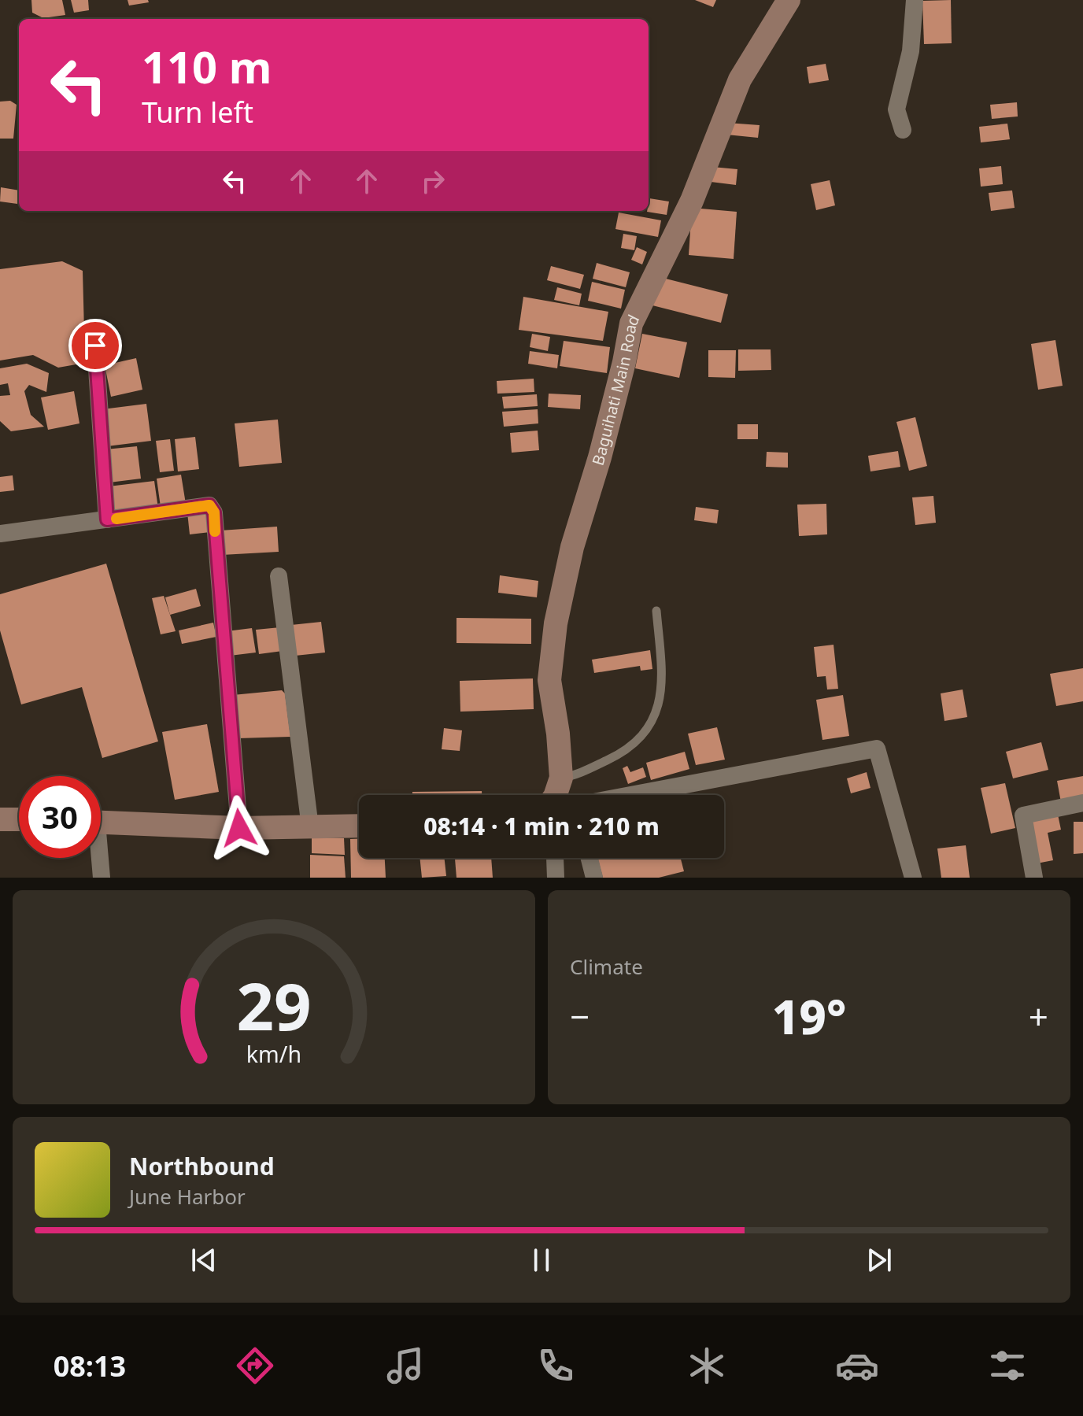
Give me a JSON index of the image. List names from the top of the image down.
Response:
{
  "streets": {
    "street": ["Baguihati Main Road"]
  },
  "page": {
    "turn": ["110 m", "Turn left"],
    "limit": "30",
    "trip": "08:14 · 1 min · 210 m",
    "tile": "Climate",
    "heat": ["−", "19°", "+"],
    "song": ["Northbound", "June Harbor"],
    "tabs": "08:13",
    "gauge": ["29", "km/h"]
  }
}
